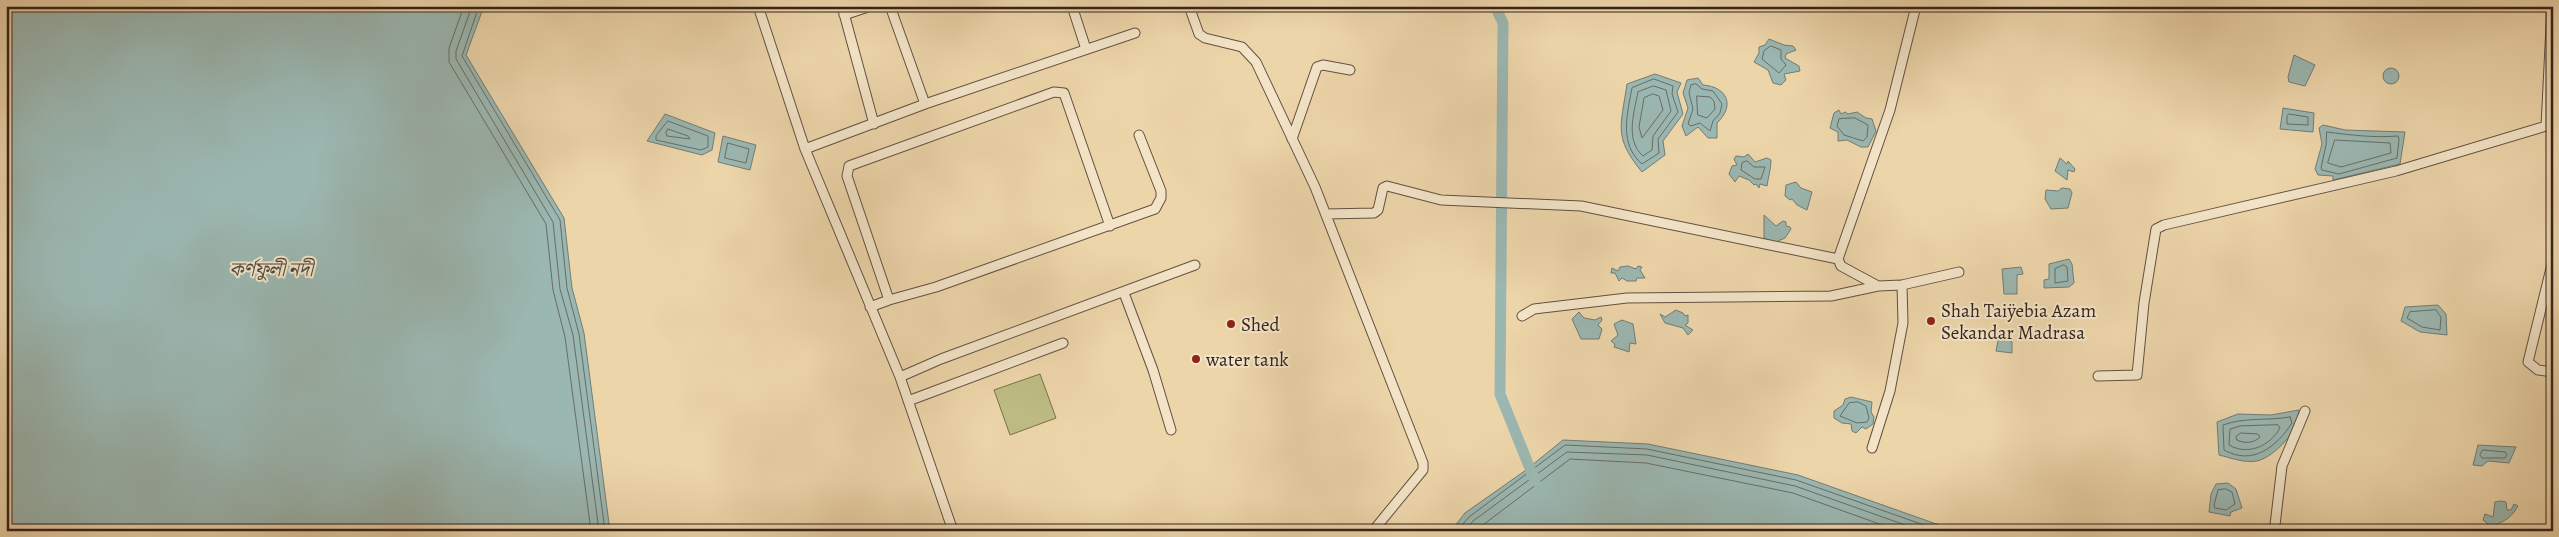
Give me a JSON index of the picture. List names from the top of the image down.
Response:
{
  "water": ["কর্ণফুলী নদী"],
  "places": ["Shah Taiÿebia Azam Sekandar Madrasa", "Shed", "water tank"]
}
